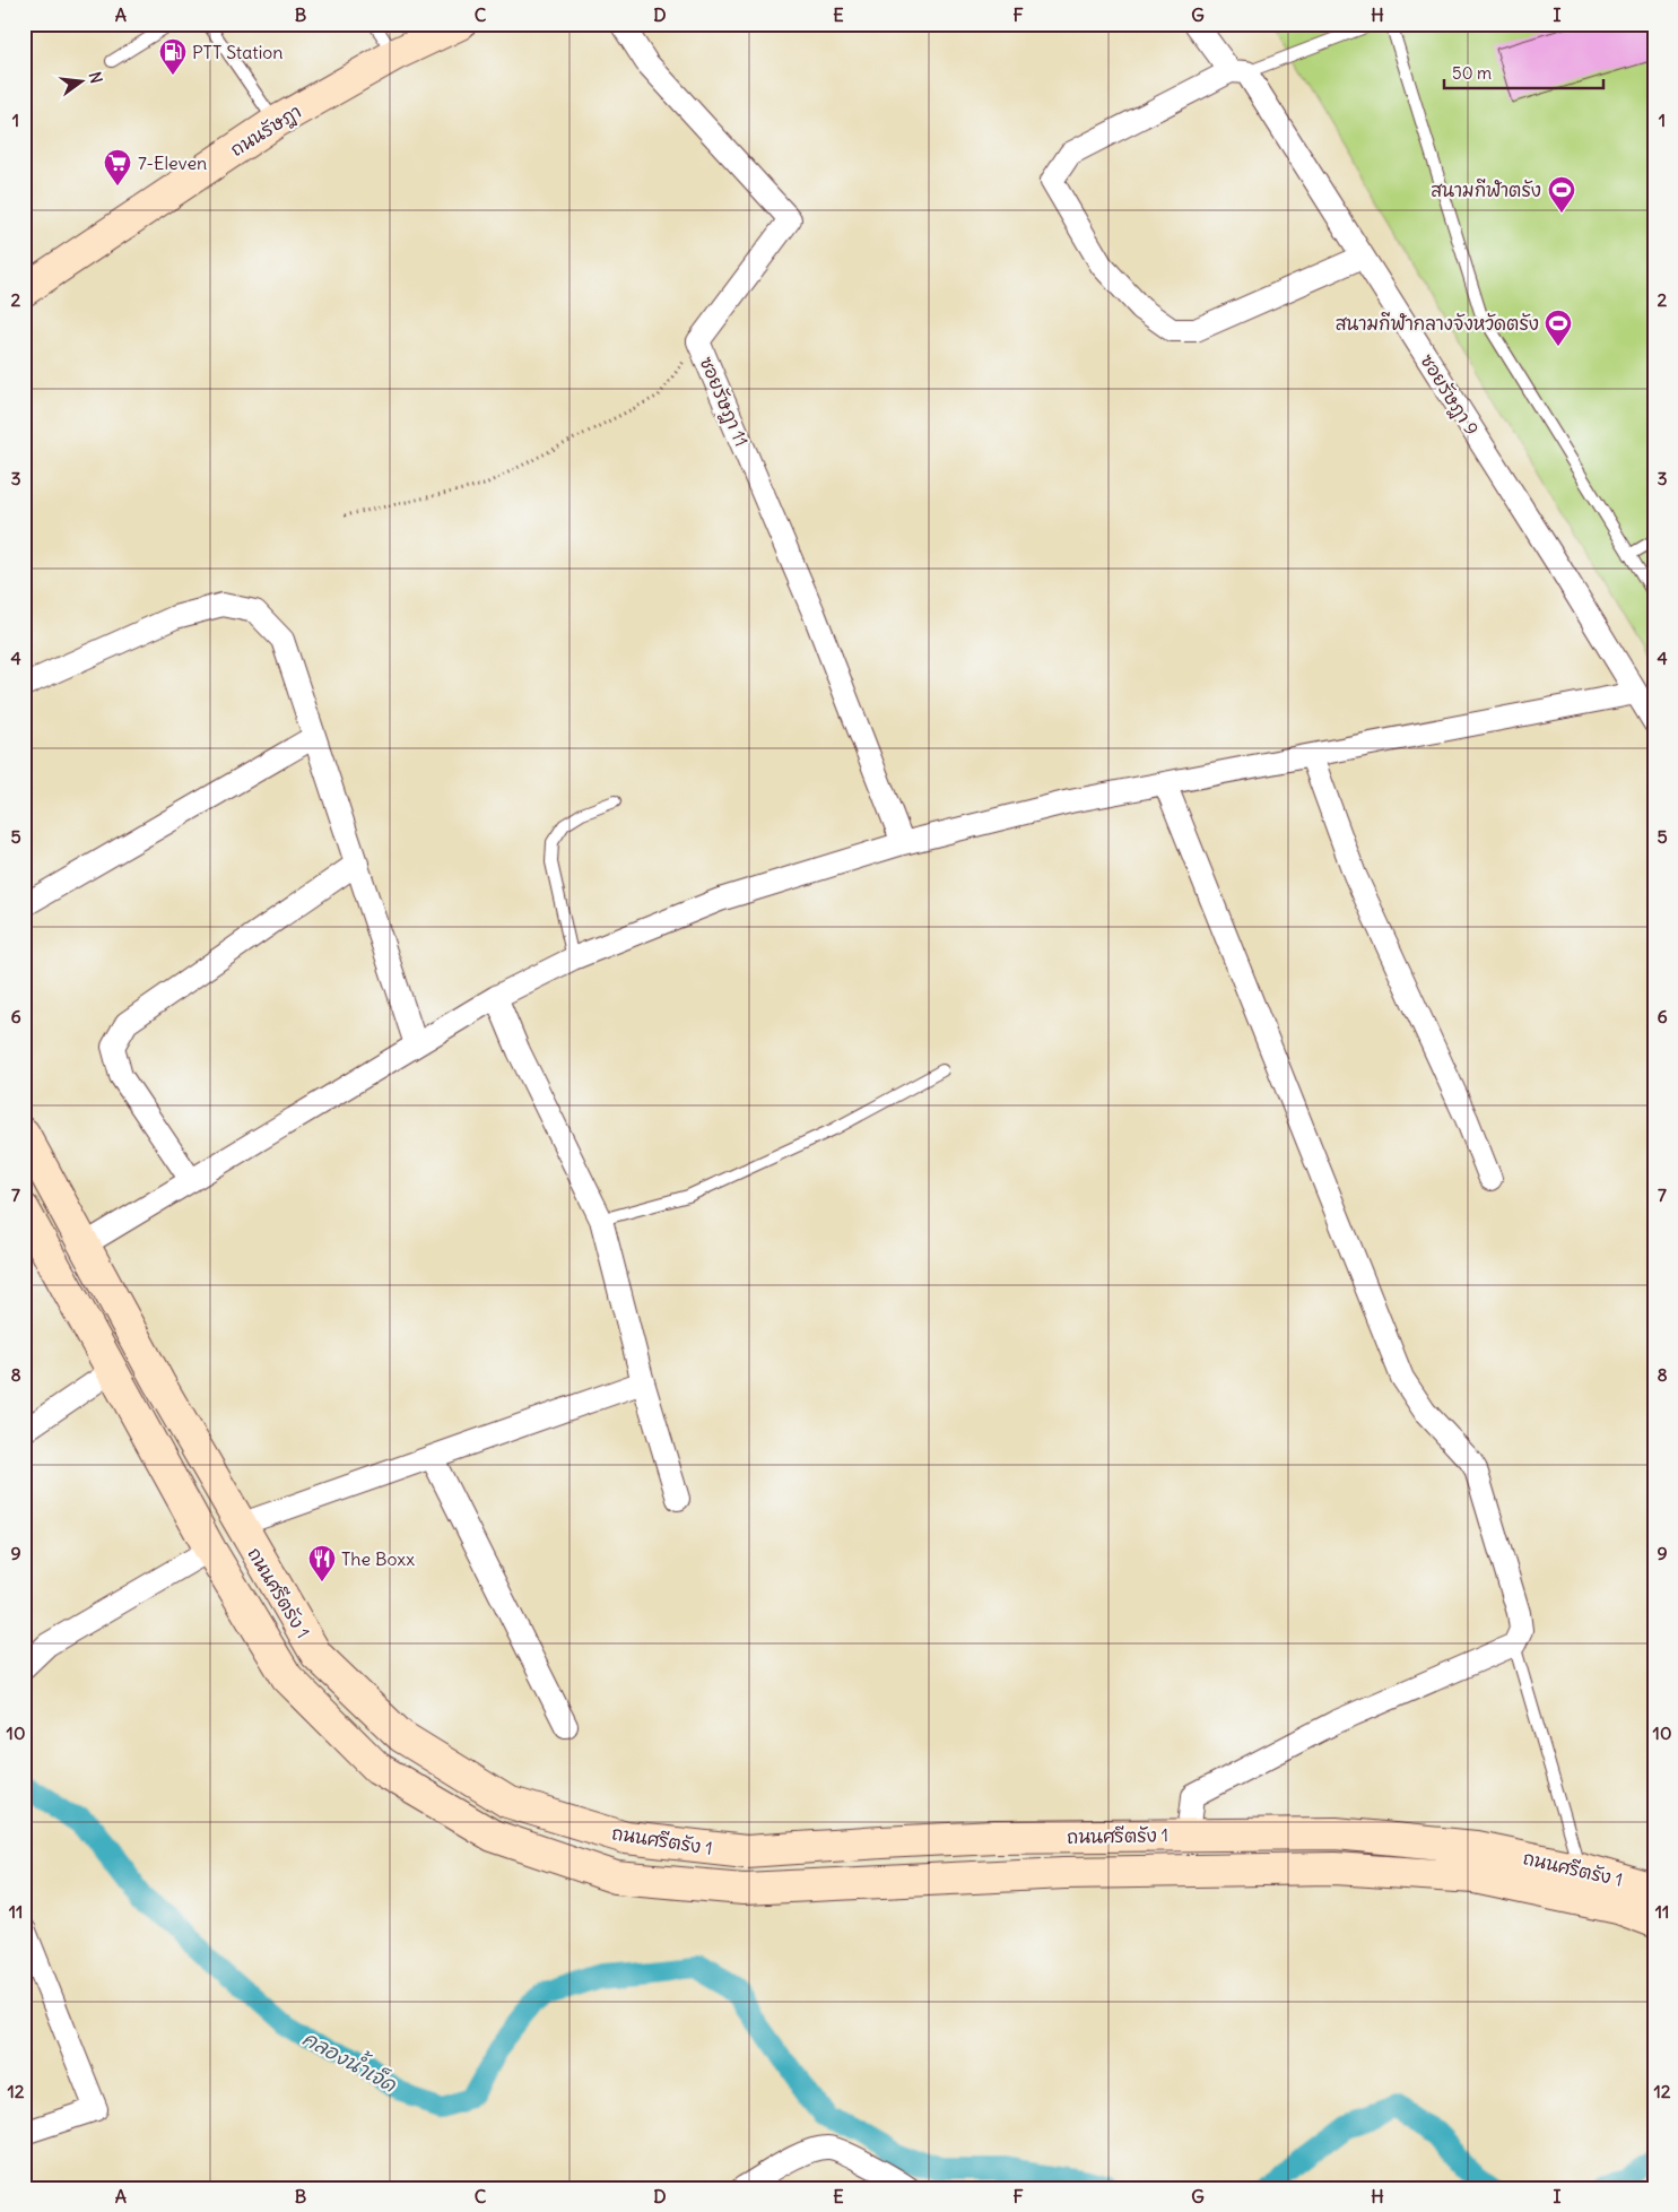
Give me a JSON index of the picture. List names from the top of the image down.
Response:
{
  "streets": {
    "street": [
      "ถนนรัษฎา",
      "ซอยรัษฎา 9",
      "ซอยรัษฎา 11",
      "ถนนศรีตรัง 1"
    ]
  },
  "water": ["คลองน้ำเจ็ด"],
  "places": {
    "fuel station": ["PTT Station"],
    "supermarket": ["7-Eleven"],
    "sports": ["สนามกีฬาตรัง", "สนามกีฬากลางจังหวัดตรัง"],
    "restaurant": ["The Boxx"]
  },
  "scale_bar": "50 m",
  "north": "right",
  "grid": {
    "columns": [
      "A",
      "B",
      "C",
      "D",
      "E",
      "F",
      "G",
      "H",
      "I"
    ],
    "rows": [
      "1",
      "2",
      "3",
      "4",
      "5",
      "6",
      "7",
      "8",
      "9",
      "10",
      "11",
      "12"
    ]
  }
}
